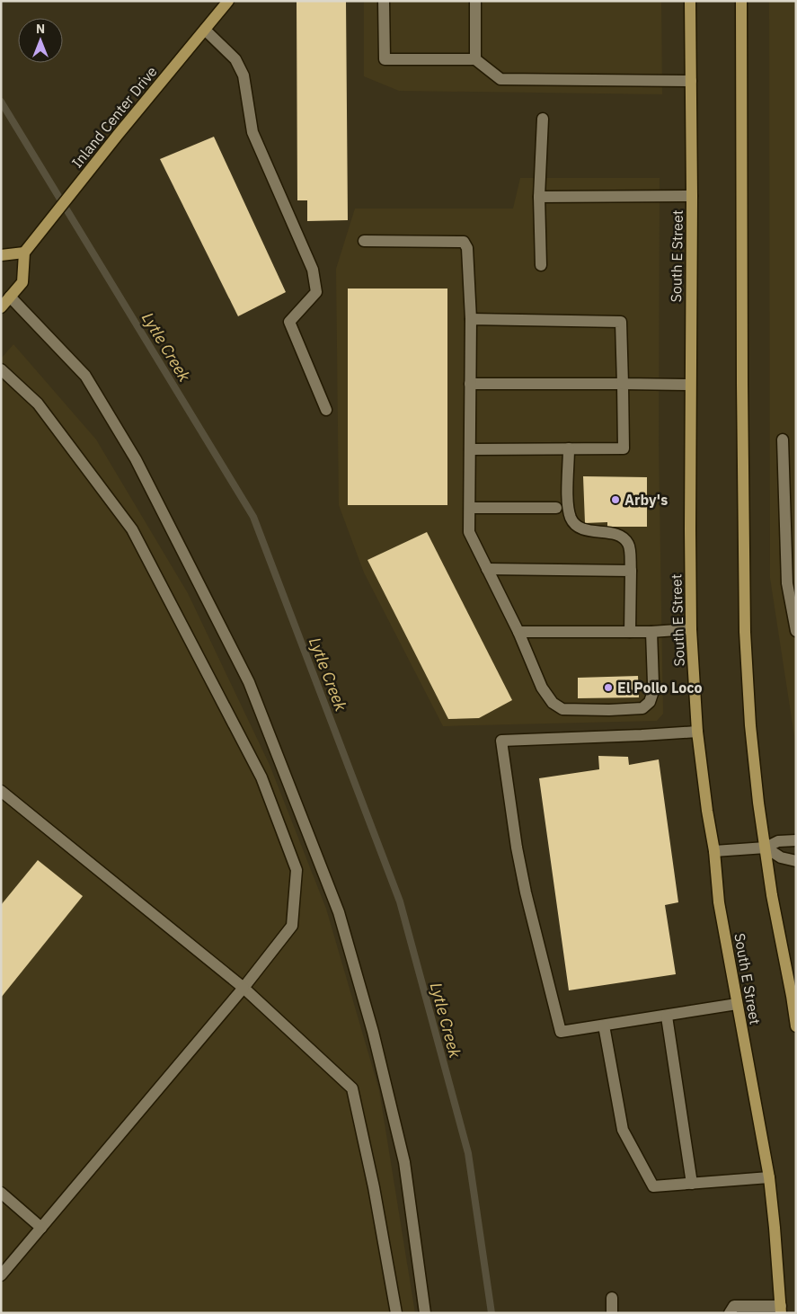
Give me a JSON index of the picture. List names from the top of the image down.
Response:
{
  "streets": {
    "main road": ["Inland Center Drive", "South E Street"]
  },
  "water": ["Lytle Creek"],
  "places": ["Arby's", "El Pollo Loco"],
  "north": "top"
}
